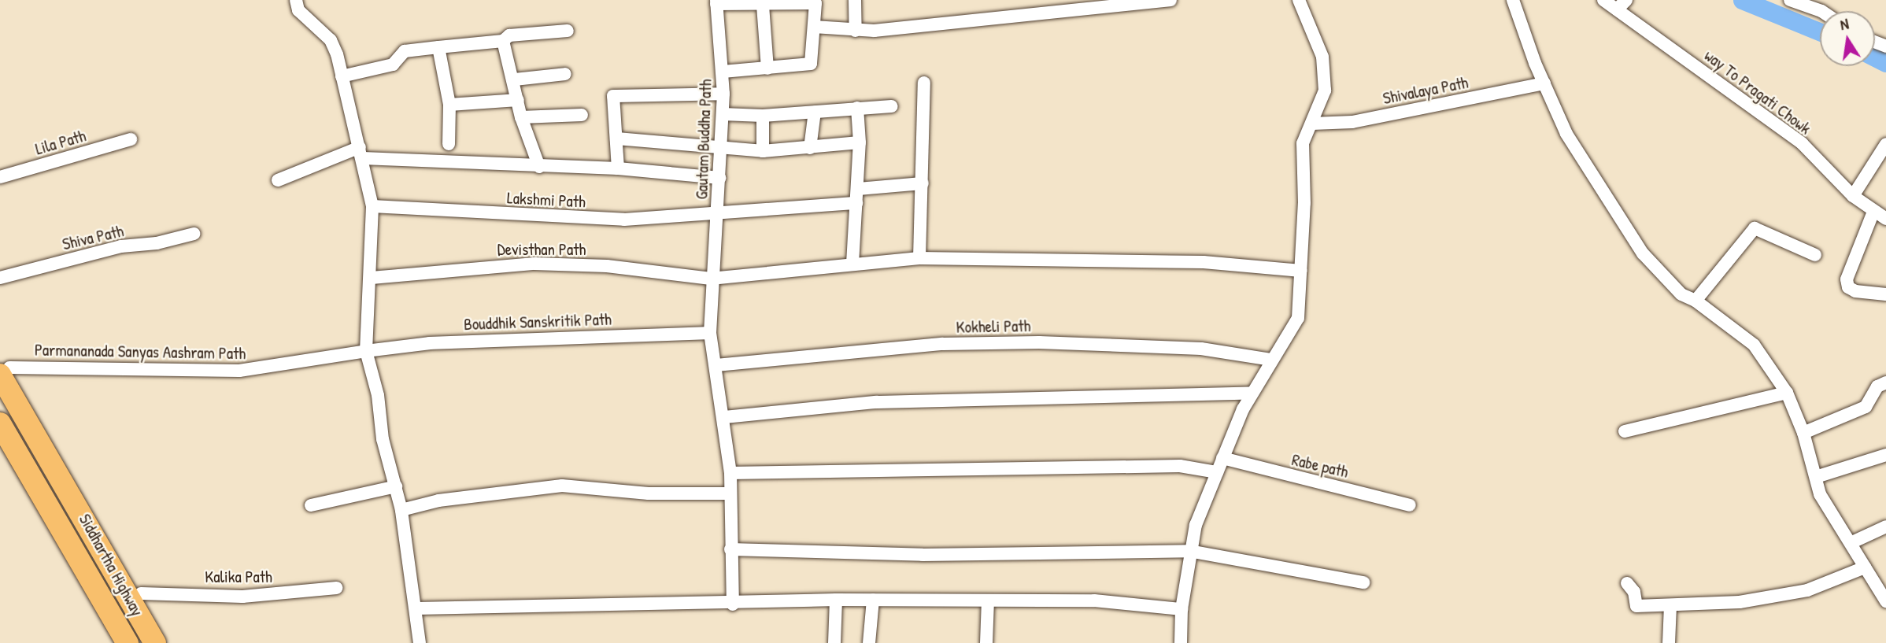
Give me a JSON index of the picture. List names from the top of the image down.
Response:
{
  "streets": {
    "highway": ["Siddhartha Highway"],
    "street": [
      "Shivalaya Path",
      "way To Pragati Chowk",
      "Gautam Buddha Path",
      "Lila Path",
      "Lakshmi Path",
      "Shiva Path",
      "Devisthan Path",
      "Bouddhik Sanskritik Path",
      "Kokheli Path",
      "Parmananada Sanyas Aashram Path",
      "Rabe path",
      "Kalika Path"
    ]
  },
  "crossings": [
    ["Gautam Buddha Path", "Lakshmi Path"],
    ["Gautam Buddha Path", "Devisthan Path"],
    ["Gautam Buddha Path", "Bouddhik Sanskritik Path"],
    ["Gautam Buddha Path", "Kokheli Path"],
    ["Bouddhik Sanskritik Path", "Parmananada Sanyas Aashram Path"],
    ["Parmananada Sanyas Aashram Path", "Siddhartha Highway"]
  ],
  "north": "top"
}
